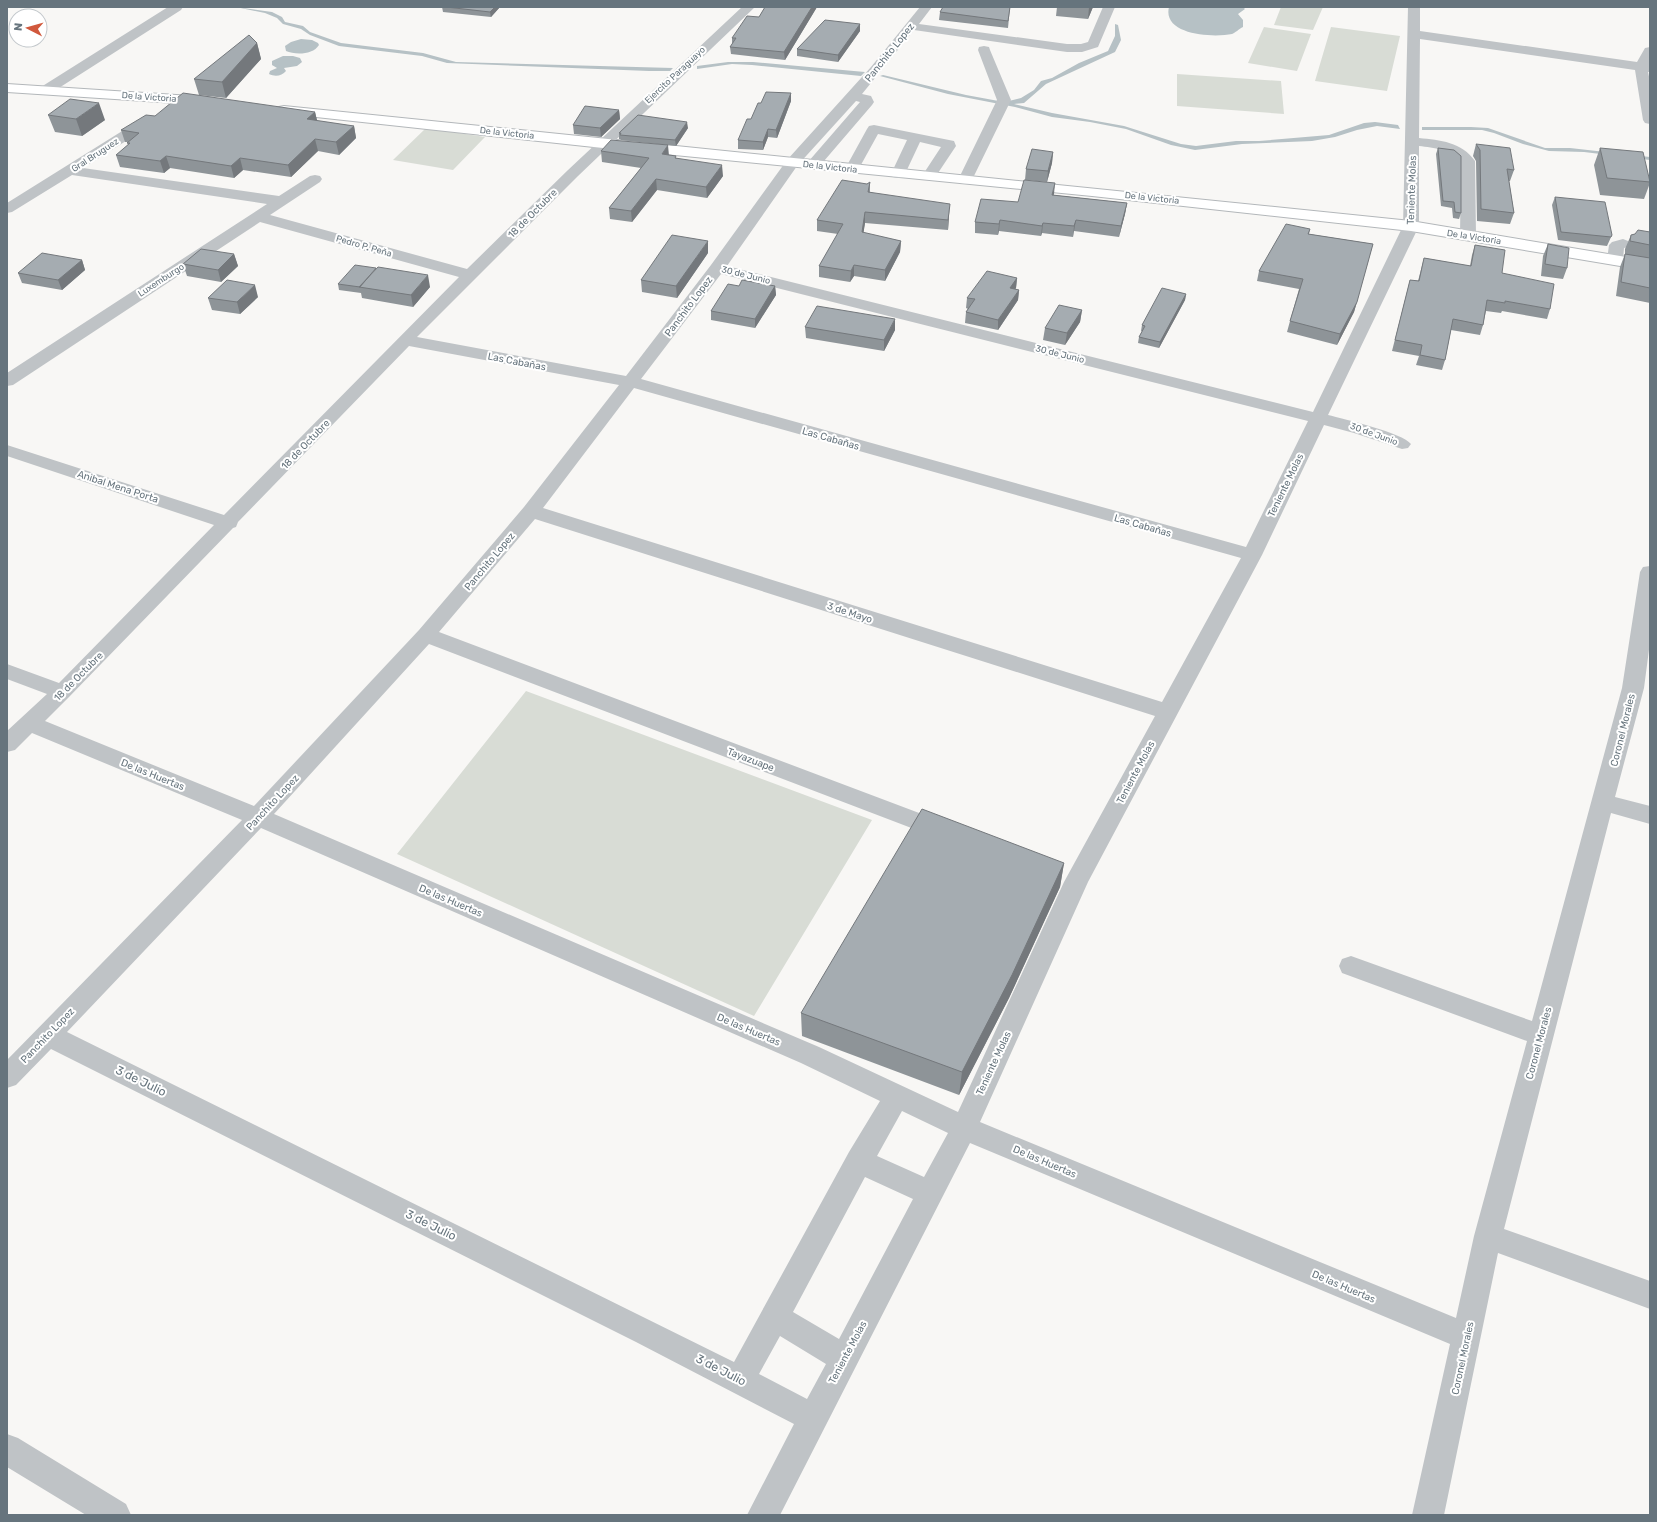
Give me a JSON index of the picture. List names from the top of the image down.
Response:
{
  "streets": {
    "main road": ["De la Victoria"],
    "street": [
      "Panchito Lopez",
      "Ejercito Paraguayo",
      "Gral Bruguez",
      "Teniente Molas",
      "18 de Octubre",
      "Pedro P. Peña",
      "30 de Junio",
      "Luxemburgo",
      "Las Cabañas",
      "Anibal Mena Porta",
      "3 de Mayo",
      "Coronel Morales",
      "Tayazuape",
      "De las Huertas",
      "3 de Julio"
    ]
  },
  "crossings": [
    ["Panchito Lopez", "De la Victoria"],
    ["Panchito Lopez", "30 de Junio"],
    ["Panchito Lopez", "Las Cabañas"],
    ["Panchito Lopez", "3 de Mayo"],
    ["Panchito Lopez", "Tayazuape"],
    ["Panchito Lopez", "De las Huertas"],
    ["Panchito Lopez", "3 de Julio"],
    ["Ejercito Paraguayo", "De la Victoria"],
    ["Ejercito Paraguayo", "18 de Octubre"],
    ["De la Victoria", "Gral Bruguez"],
    ["De la Victoria", "Teniente Molas"],
    ["De la Victoria", "18 de Octubre"],
    ["Teniente Molas", "30 de Junio"],
    ["Teniente Molas", "Las Cabañas"],
    ["Teniente Molas", "3 de Mayo"],
    ["Teniente Molas", "De las Huertas"],
    ["Teniente Molas", "3 de Julio"],
    ["18 de Octubre", "Pedro P. Peña"],
    ["18 de Octubre", "Las Cabañas"],
    ["18 de Octubre", "Anibal Mena Porta"],
    ["18 de Octubre", "De las Huertas"],
    ["Pedro P. Peña", "Luxemburgo"],
    ["Coronel Morales", "De las Huertas"]
  ],
  "north": "left"
}
